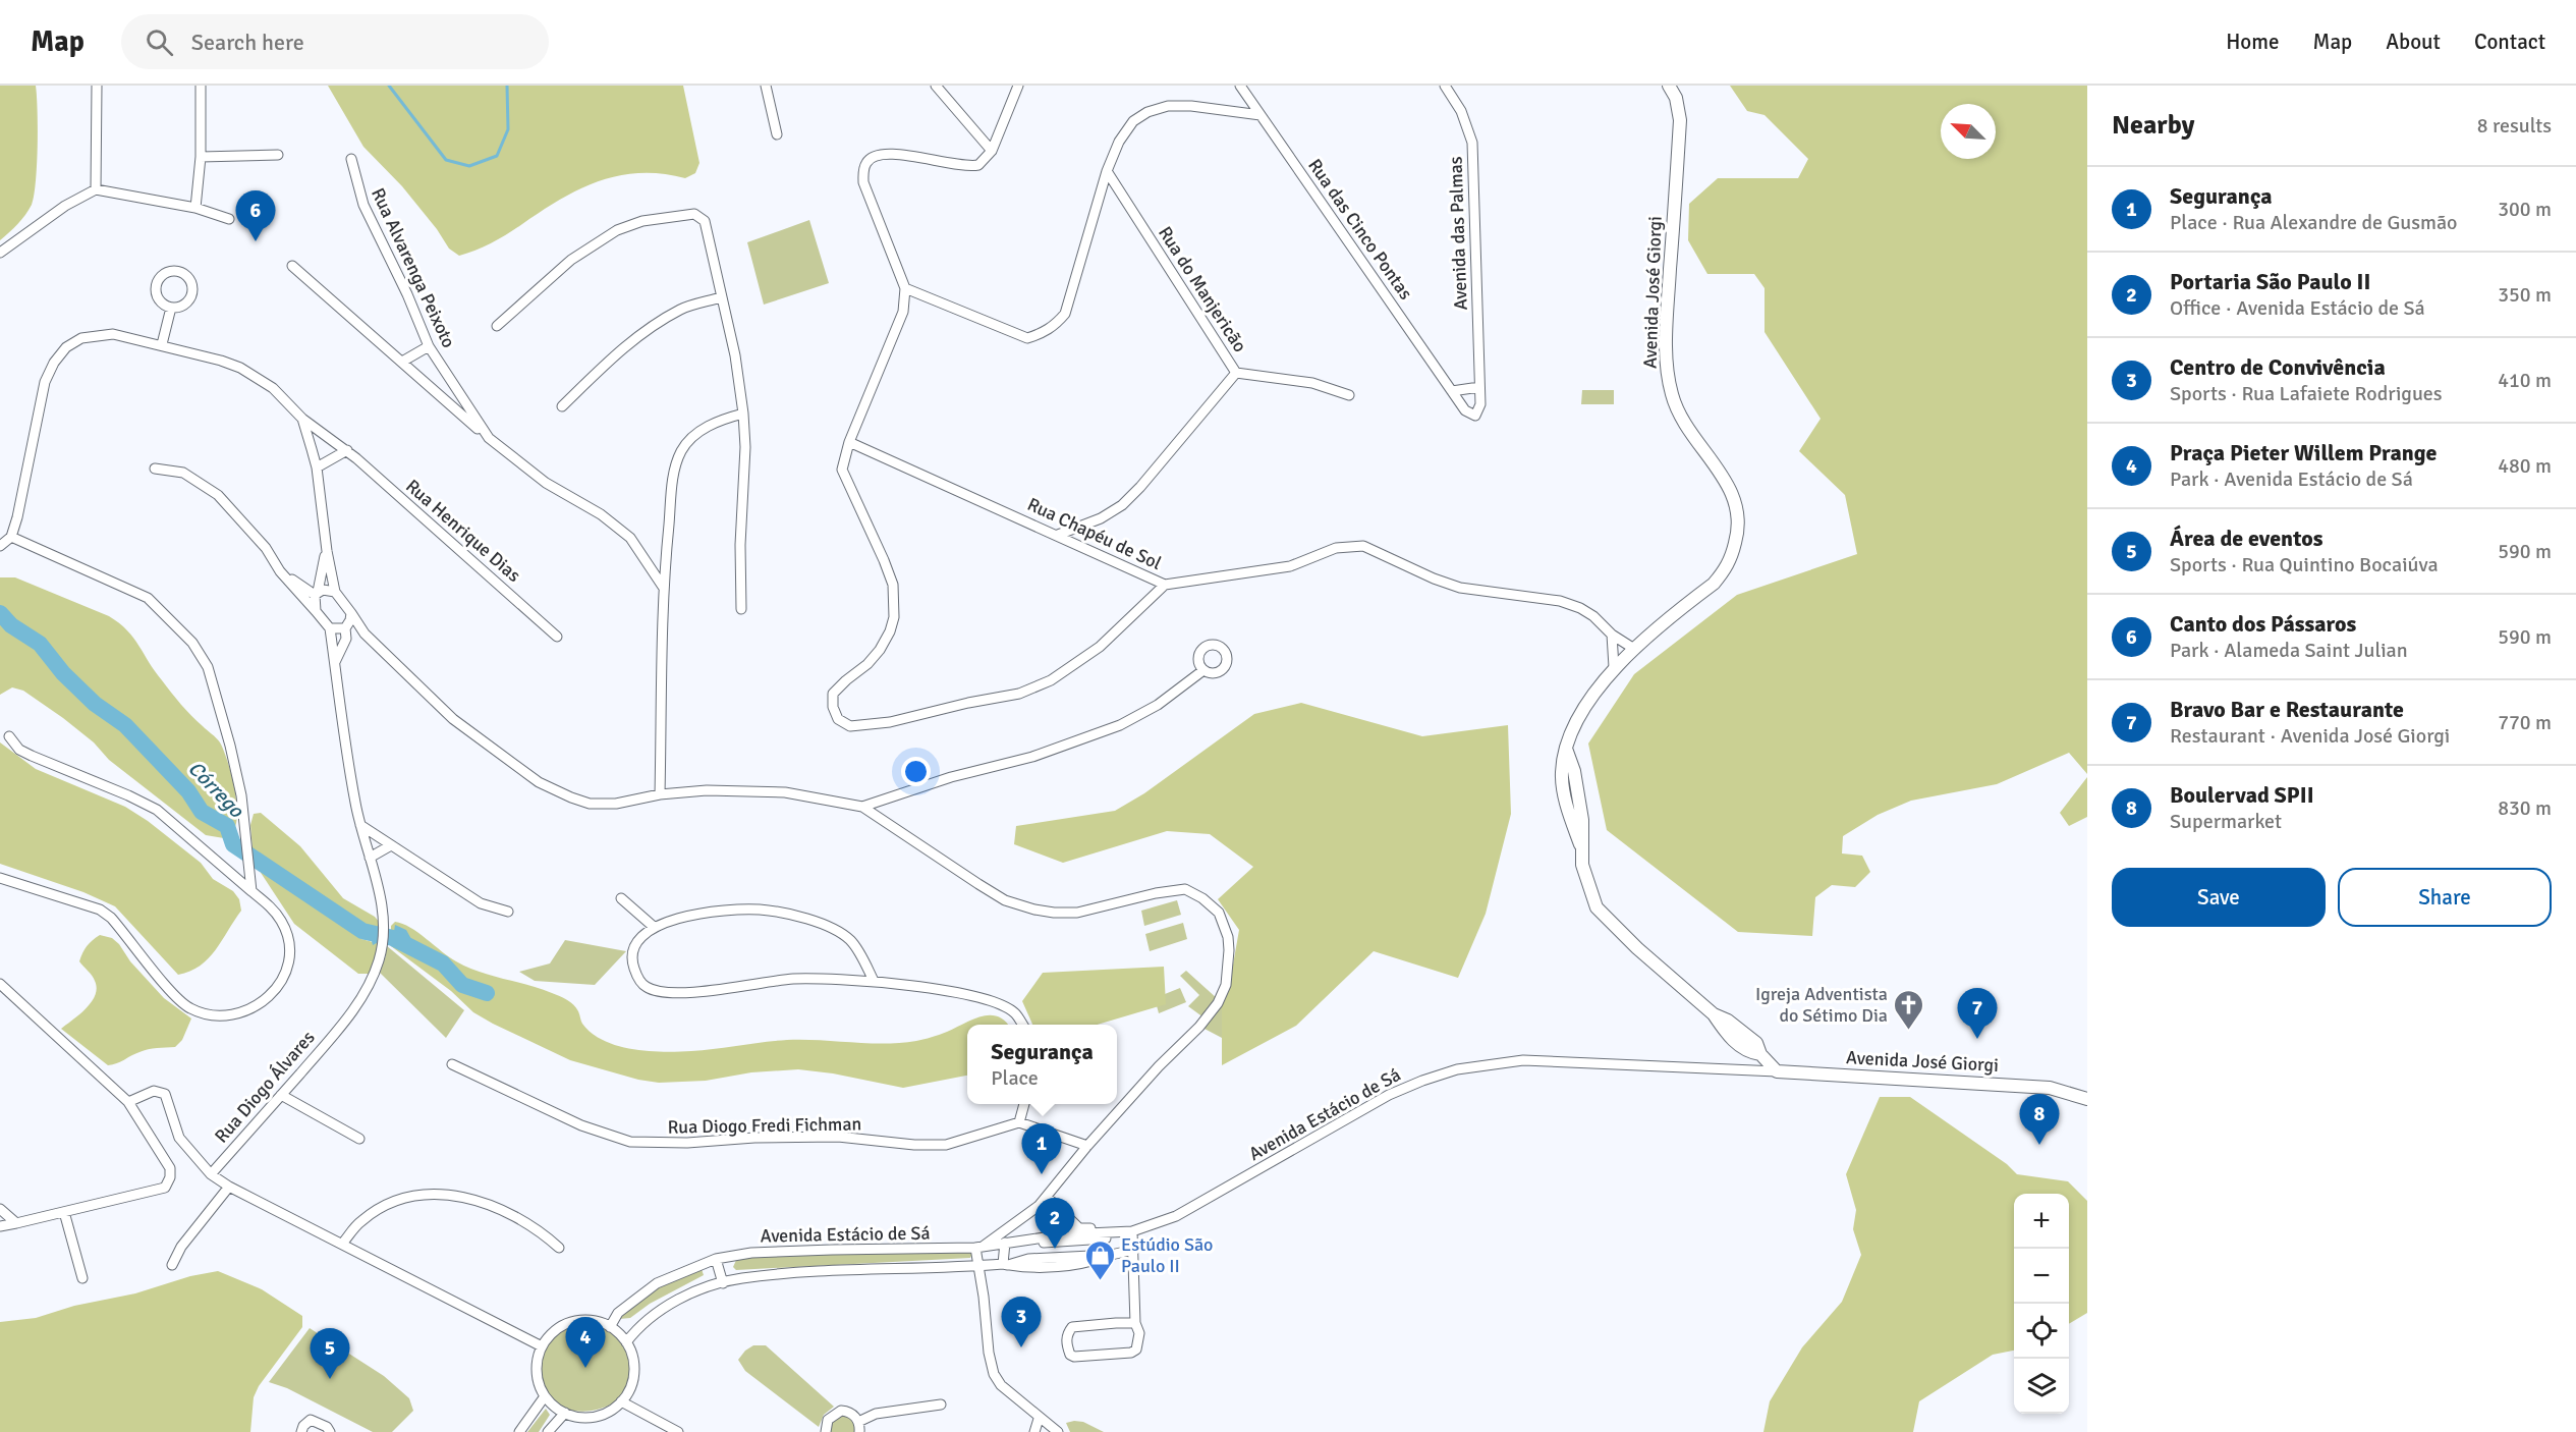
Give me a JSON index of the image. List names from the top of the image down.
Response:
{
  "streets": {
    "street": [
      "Rua das Cinco Pontas",
      "Avenida das Palmas",
      "Rua Alvarenga Peixoto",
      "Rua do Manjericão",
      "Avenida José Giorgi",
      "Rua Henrique Dias",
      "Rua Chapéu de Sol",
      "Rua Diogo Álvares",
      "Avenida Estácio de Sá",
      "Rua Diogo Fredi Fichman"
    ]
  },
  "crossings": [
    ["Rua das Cinco Pontas", "Avenida das Palmas"],
    ["Rua do Manjericão", "Rua Chapéu de Sol"],
    ["Avenida José Giorgi", "Rua Chapéu de Sol"],
    ["Avenida José Giorgi", "Avenida Estácio de Sá"]
  ],
  "water": ["Córrego"],
  "places": {
    "church": ["Igreja Adventista do Sétimo Dia"],
    "shop": ["Estúdio São Paulo II"]
  },
  "north": "top left",
  "page": {
    "header": "Map",
    "search": "Search here",
    "nav": [
      "Home",
      "Map",
      "About",
      "Contact"
    ],
    "heading": ["Nearby", "8 results"],
    "list": [
      {
        "mark": "1",
        "name": "Segurança",
        "note": "Place · Rua Alexandre de Gusmão",
        "value": "300 m"
      },
      {
        "mark": "2",
        "name": "Portaria São Paulo II",
        "note": "Office · Avenida Estácio de Sá",
        "value": "350 m"
      },
      {
        "mark": "3",
        "name": "Centro de Convivência",
        "note": "Sports · Rua Lafaiete Rodrigues",
        "value": "410 m"
      },
      {
        "mark": "4",
        "name": "Praça Pieter Willem Prange",
        "note": "Park · Avenida Estácio de Sá",
        "value": "480 m"
      },
      {
        "mark": "5",
        "name": "Área de eventos",
        "note": "Sports · Rua Quintino Bocaiúva",
        "value": "590 m"
      },
      {
        "mark": "6",
        "name": "Canto dos Pássaros",
        "note": "Park · Alameda Saint Julian",
        "value": "590 m"
      },
      {
        "mark": "7",
        "name": "Bravo Bar e Restaurante",
        "note": "Restaurant · Avenida José Giorgi",
        "value": "770 m"
      },
      {
        "mark": "8",
        "name": "Boulervad SPII",
        "note": "Supermarket",
        "value": "830 m"
      }
    ],
    "pins": [
      "6",
      "7",
      "8",
      "1",
      "2",
      "3",
      "4",
      "5"
    ],
    "buttons": ["Save", "Share"],
    "popup": ["Segurança", "Place"],
    "map_buttons": ["+", "−"]
  }
}
